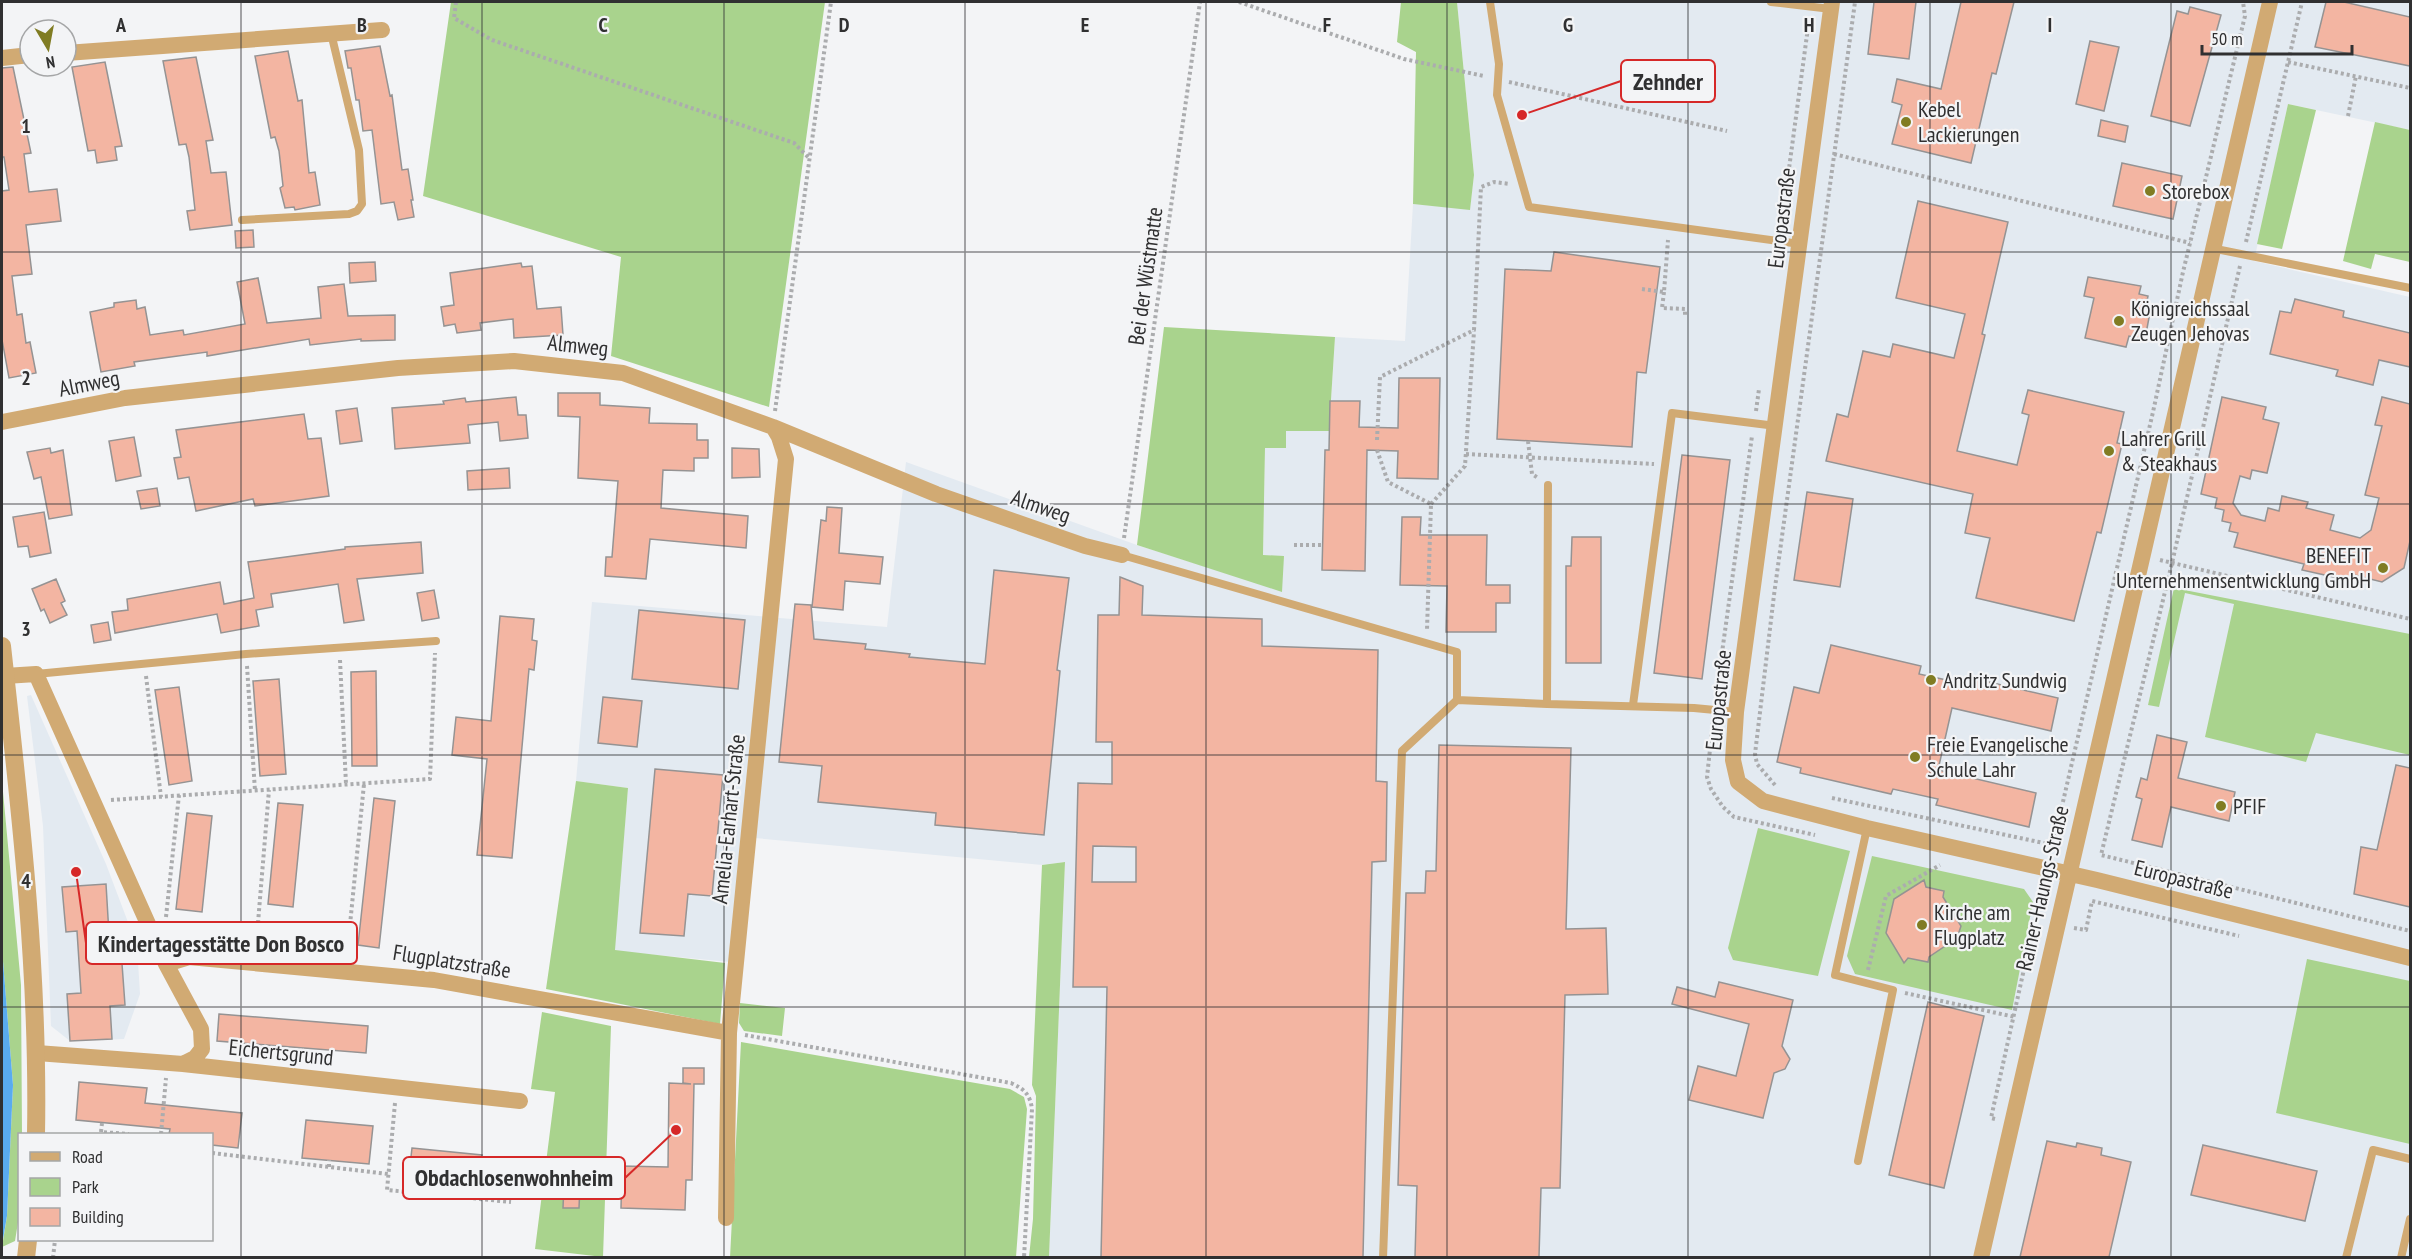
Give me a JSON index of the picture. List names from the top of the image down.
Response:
{
  "streets": {
    "street": [
      "Europastraße",
      "Almweg",
      "Amelia-Earhart-Straße",
      "Rainer-Haungs-Straße",
      "Flugplatzstraße",
      "Eichertsgrund"
    ],
    "path": ["Bei der Wüstmatte"]
  },
  "crossings": [
    ["Europastraße", "Rainer-Haungs-Straße"],
    ["Bei der Wüstmatte", "Almweg"],
    ["Almweg", "Amelia-Earhart-Straße"],
    ["Amelia-Earhart-Straße", "Flugplatzstraße"]
  ],
  "places": [
    "Zehnder",
    "Kebel Lackierungen",
    "Storebox",
    "Königreichssaal Zeugen Jehovas",
    "Lahrer Grill & Steakhaus",
    "BENEFIT Unternehmensentwicklung GmbH",
    "Andritz Sundwig",
    "Freie Evangelische Schule Lahr",
    "PFIF",
    "Kindertagesstätte Don Bosco",
    "Kirche am Flugplatz",
    "Obdachlosenwohnheim"
  ],
  "legend": ["Road", "Park", "Building"],
  "scale_bar": "50 m",
  "north": "bottom",
  "grid": {
    "columns": [
      "A",
      "B",
      "C",
      "D",
      "E",
      "F",
      "G",
      "H",
      "I"
    ],
    "rows": [
      "1",
      "2",
      "3",
      "4"
    ]
  }
}
